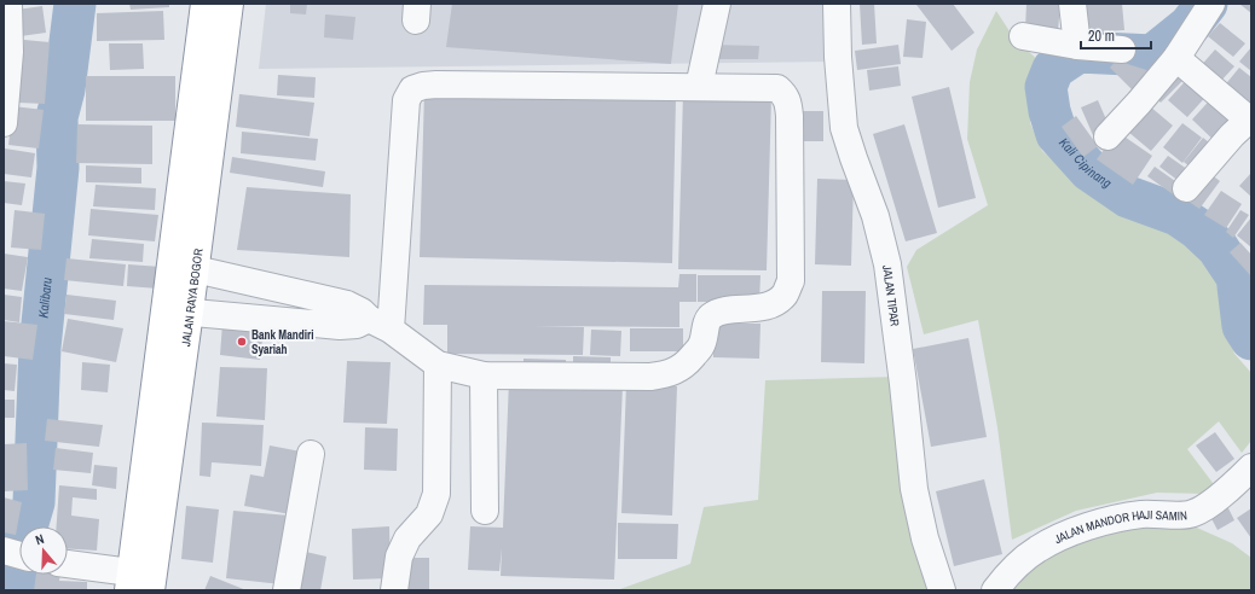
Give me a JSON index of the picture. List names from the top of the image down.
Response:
{
  "streets": {
    "highway": ["JALAN RAYA BOGOR"],
    "street": ["JALAN TIPAR", "JALAN MANDOR HAJI SAMIN"]
  },
  "water": ["Kali Cipinang", "Kalibaru"],
  "places": ["Bank Mandiri Syariah"],
  "scale_bar": "20 m",
  "north": "top"
}
